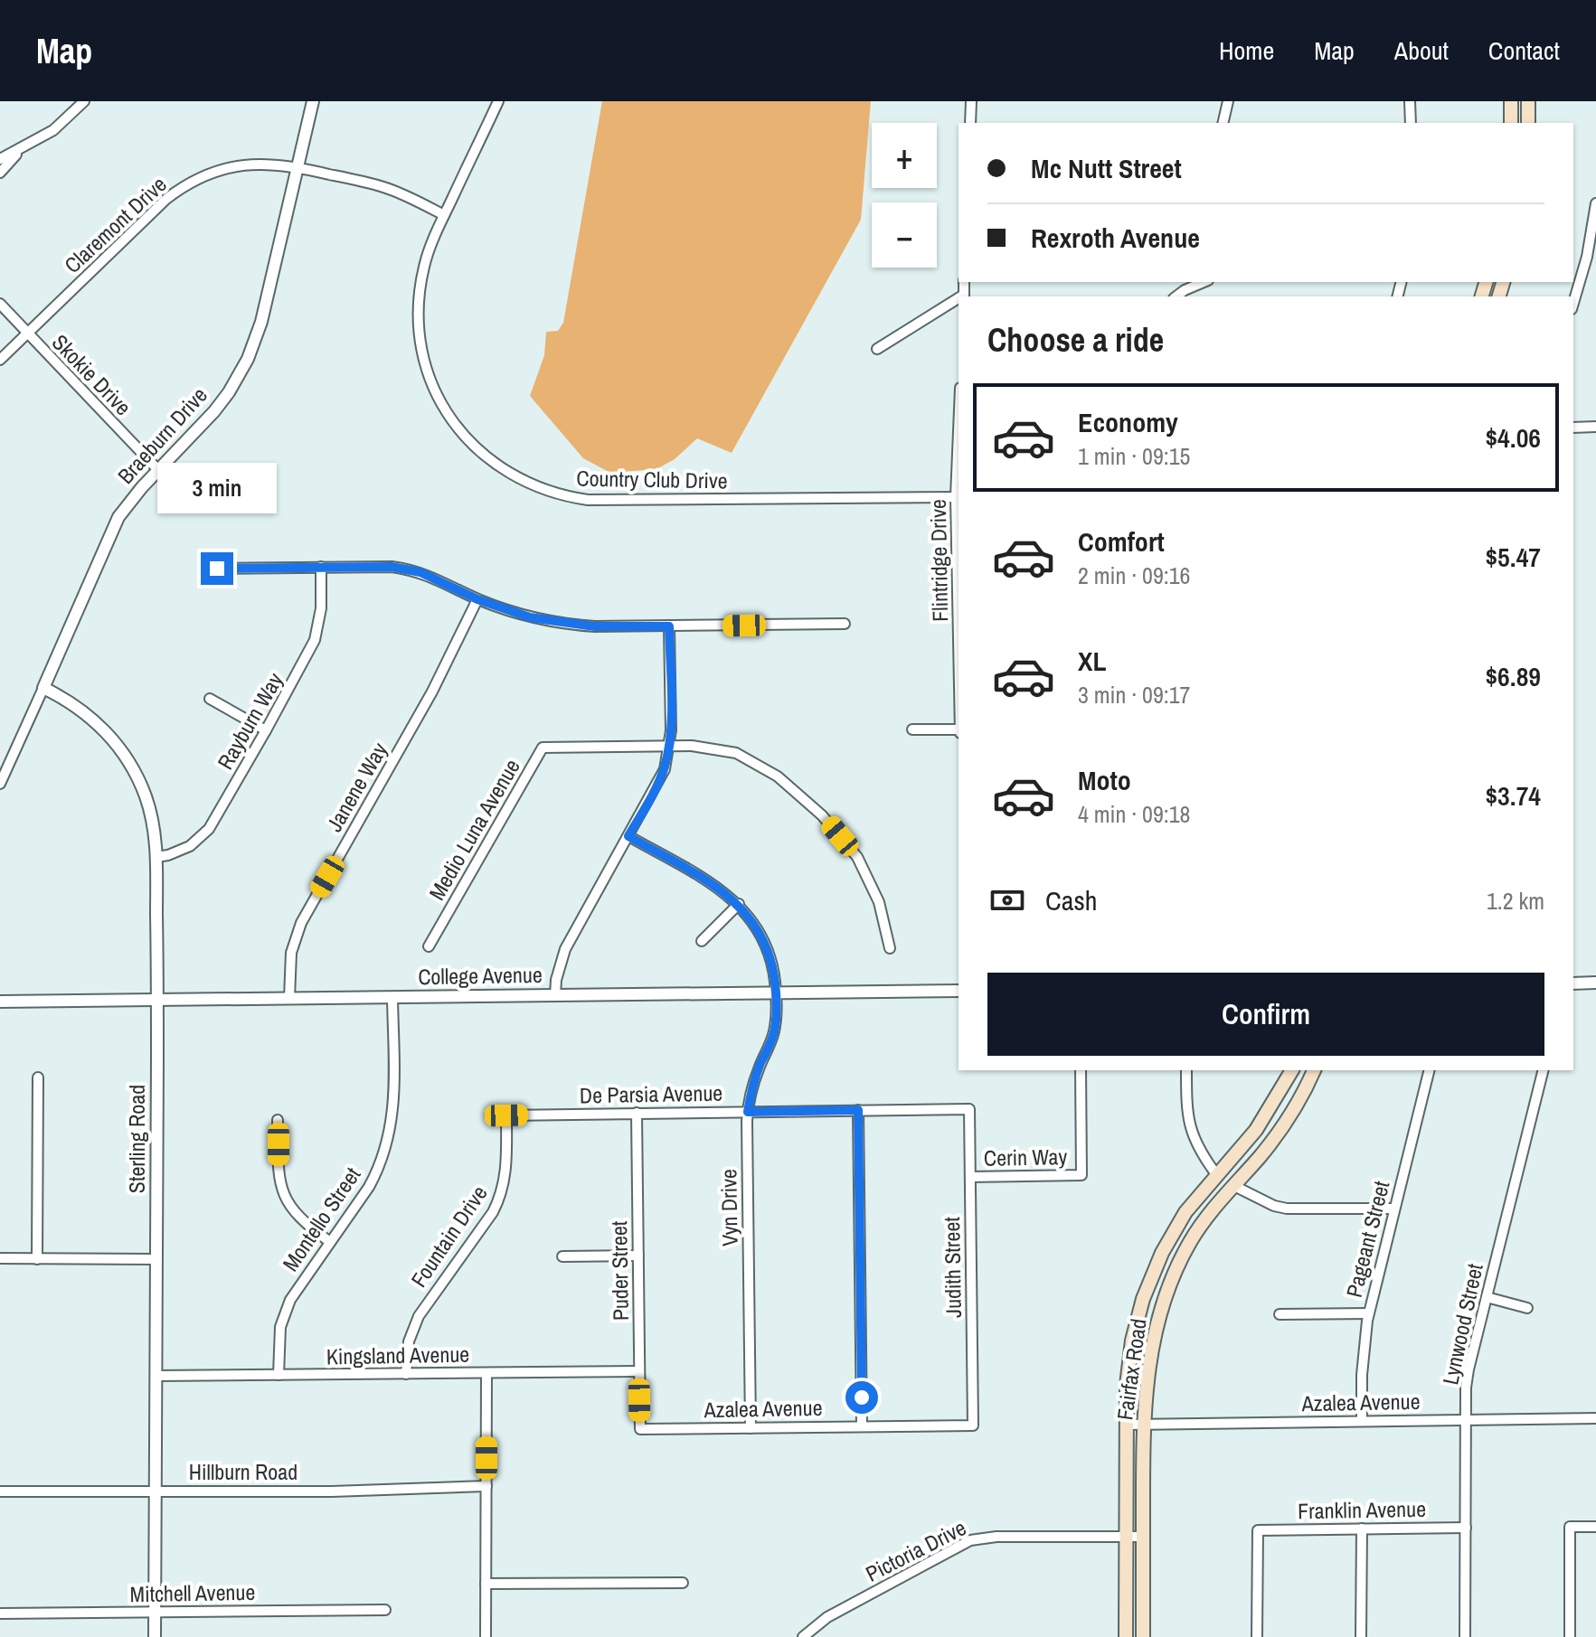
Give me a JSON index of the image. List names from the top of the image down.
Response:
{
  "streets": {
    "main road": ["Fairfax Road"],
    "street": [
      "Claremont Drive",
      "Skokie Drive",
      "Braeburn Drive",
      "Country Club Drive",
      "Rayburn Way",
      "Janene Way",
      "Medio Luna Avenue",
      "College Avenue",
      "De Parsia Avenue",
      "Sterling Road",
      "Cerin Way",
      "Vyn Drive",
      "Montello Street",
      "Fountain Drive",
      "Pageant Street",
      "Judith Street",
      "Puder Street",
      "Lynwood Street",
      "Kingsland Avenue",
      "Azalea Avenue",
      "Hillburn Road",
      "Franklin Avenue",
      "Pictoria Drive",
      "Mitchell Avenue"
    ]
  },
  "crossings": [
    ["Claremont Drive", "Skokie Drive"],
    ["Claremont Drive", "Braeburn Drive"],
    ["Claremont Drive", "Country Club Drive"],
    ["Skokie Drive", "Braeburn Drive"],
    ["Braeburn Drive", "Sterling Road"],
    ["Rayburn Way", "Sterling Road"],
    ["Janene Way", "College Avenue"],
    ["College Avenue", "Sterling Road"],
    ["College Avenue", "Vyn Drive"],
    ["College Avenue", "Montello Street"],
    ["De Parsia Avenue", "Vyn Drive"],
    ["De Parsia Avenue", "Fountain Drive"],
    ["De Parsia Avenue", "Judith Street"],
    ["De Parsia Avenue", "Puder Street"],
    ["Sterling Road", "Kingsland Avenue"],
    ["Sterling Road", "Hillburn Road"],
    ["Sterling Road", "Mitchell Avenue"],
    ["Cerin Way", "Judith Street"],
    ["Vyn Drive", "Azalea Avenue"],
    ["Montello Street", "Kingsland Avenue"],
    ["Fountain Drive", "Kingsland Avenue"],
    ["Pageant Street", "Azalea Avenue"],
    ["Judith Street", "Azalea Avenue"],
    ["Puder Street", "Kingsland Avenue"],
    ["Puder Street", "Azalea Avenue"],
    ["Lynwood Street", "Azalea Avenue"],
    ["Lynwood Street", "Franklin Avenue"],
    ["Fairfax Road", "Azalea Avenue"],
    ["Fairfax Road", "Pictoria Drive"]
  ],
  "page": {
    "header": "Map",
    "nav": [
      "Home",
      "Map",
      "About",
      "Contact"
    ],
    "map_buttons": ["+", "−"],
    "banner": ["Mc Nutt Street", "Rexroth Avenue"],
    "heading": "Choose a ride",
    "list": [
      {
        "name": "Economy",
        "note": "1 min · 09:15",
        "value": "$4.06"
      },
      {
        "name": "Comfort",
        "note": "2 min · 09:16",
        "value": "$5.47"
      },
      {
        "name": "XL",
        "note": "3 min · 09:17",
        "value": "$6.89"
      },
      {
        "name": "Moto",
        "note": "4 min · 09:18",
        "value": "$3.74"
      }
    ],
    "bubble": "3 min",
    "pay": ["Cash", "1.2 km"],
    "buttons": "Confirm"
  }
}
